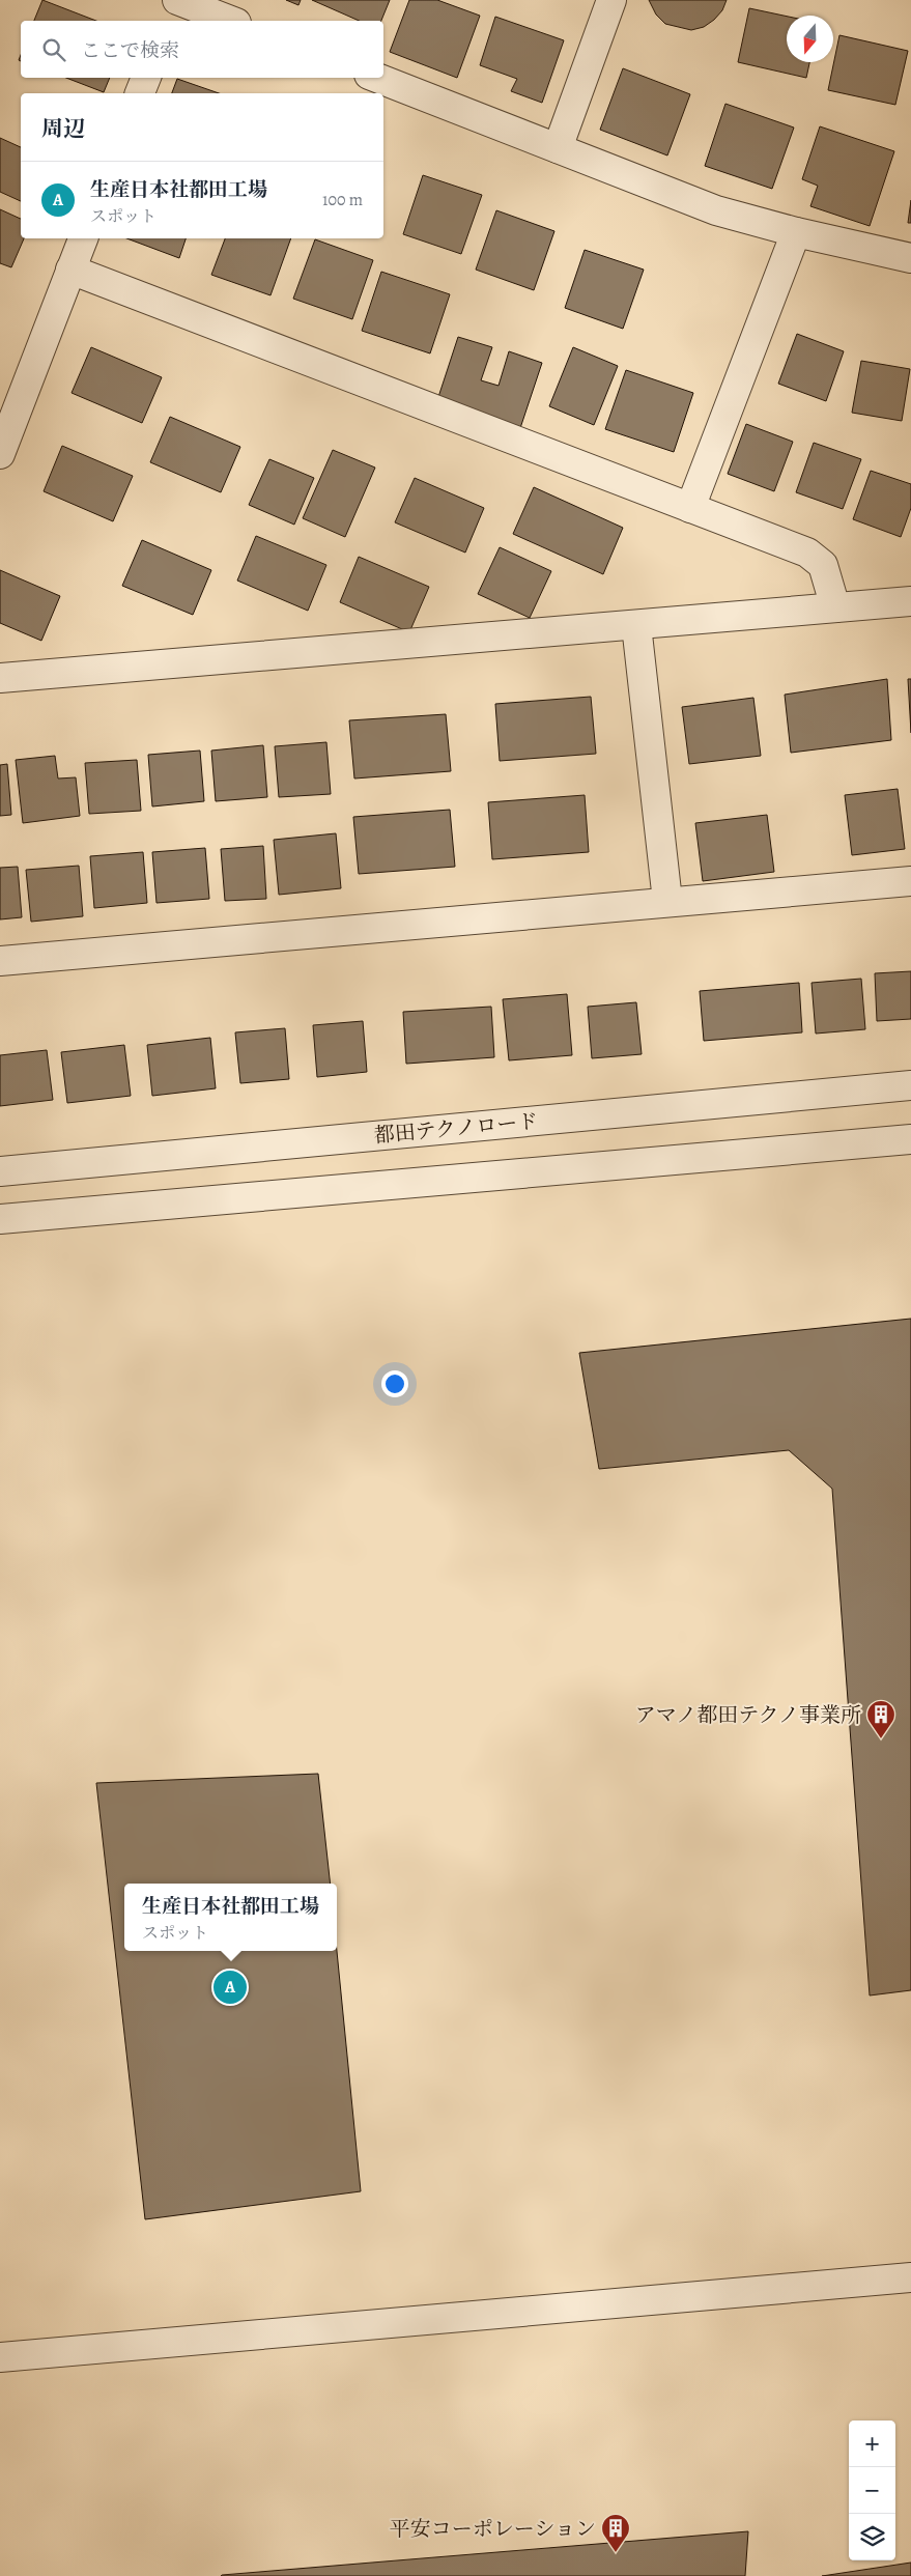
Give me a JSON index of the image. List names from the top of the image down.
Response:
{
  "streets": {
    "street": ["都田テクノロード"]
  },
  "places": {
    "building": ["アマノ都田テクノ事業所", "平安コーポレーション"]
  },
  "north": "bottom",
  "page": {
    "search": "ここで検索",
    "heading": "周辺",
    "list": [
      {
        "mark": "A",
        "name": "生産日本社都田工場",
        "note": "スポット",
        "value": "100 m"
      }
    ],
    "popup": ["生産日本社都田工場", "スポット"],
    "pins": "A",
    "map_buttons": ["+", "−"]
  }
}
